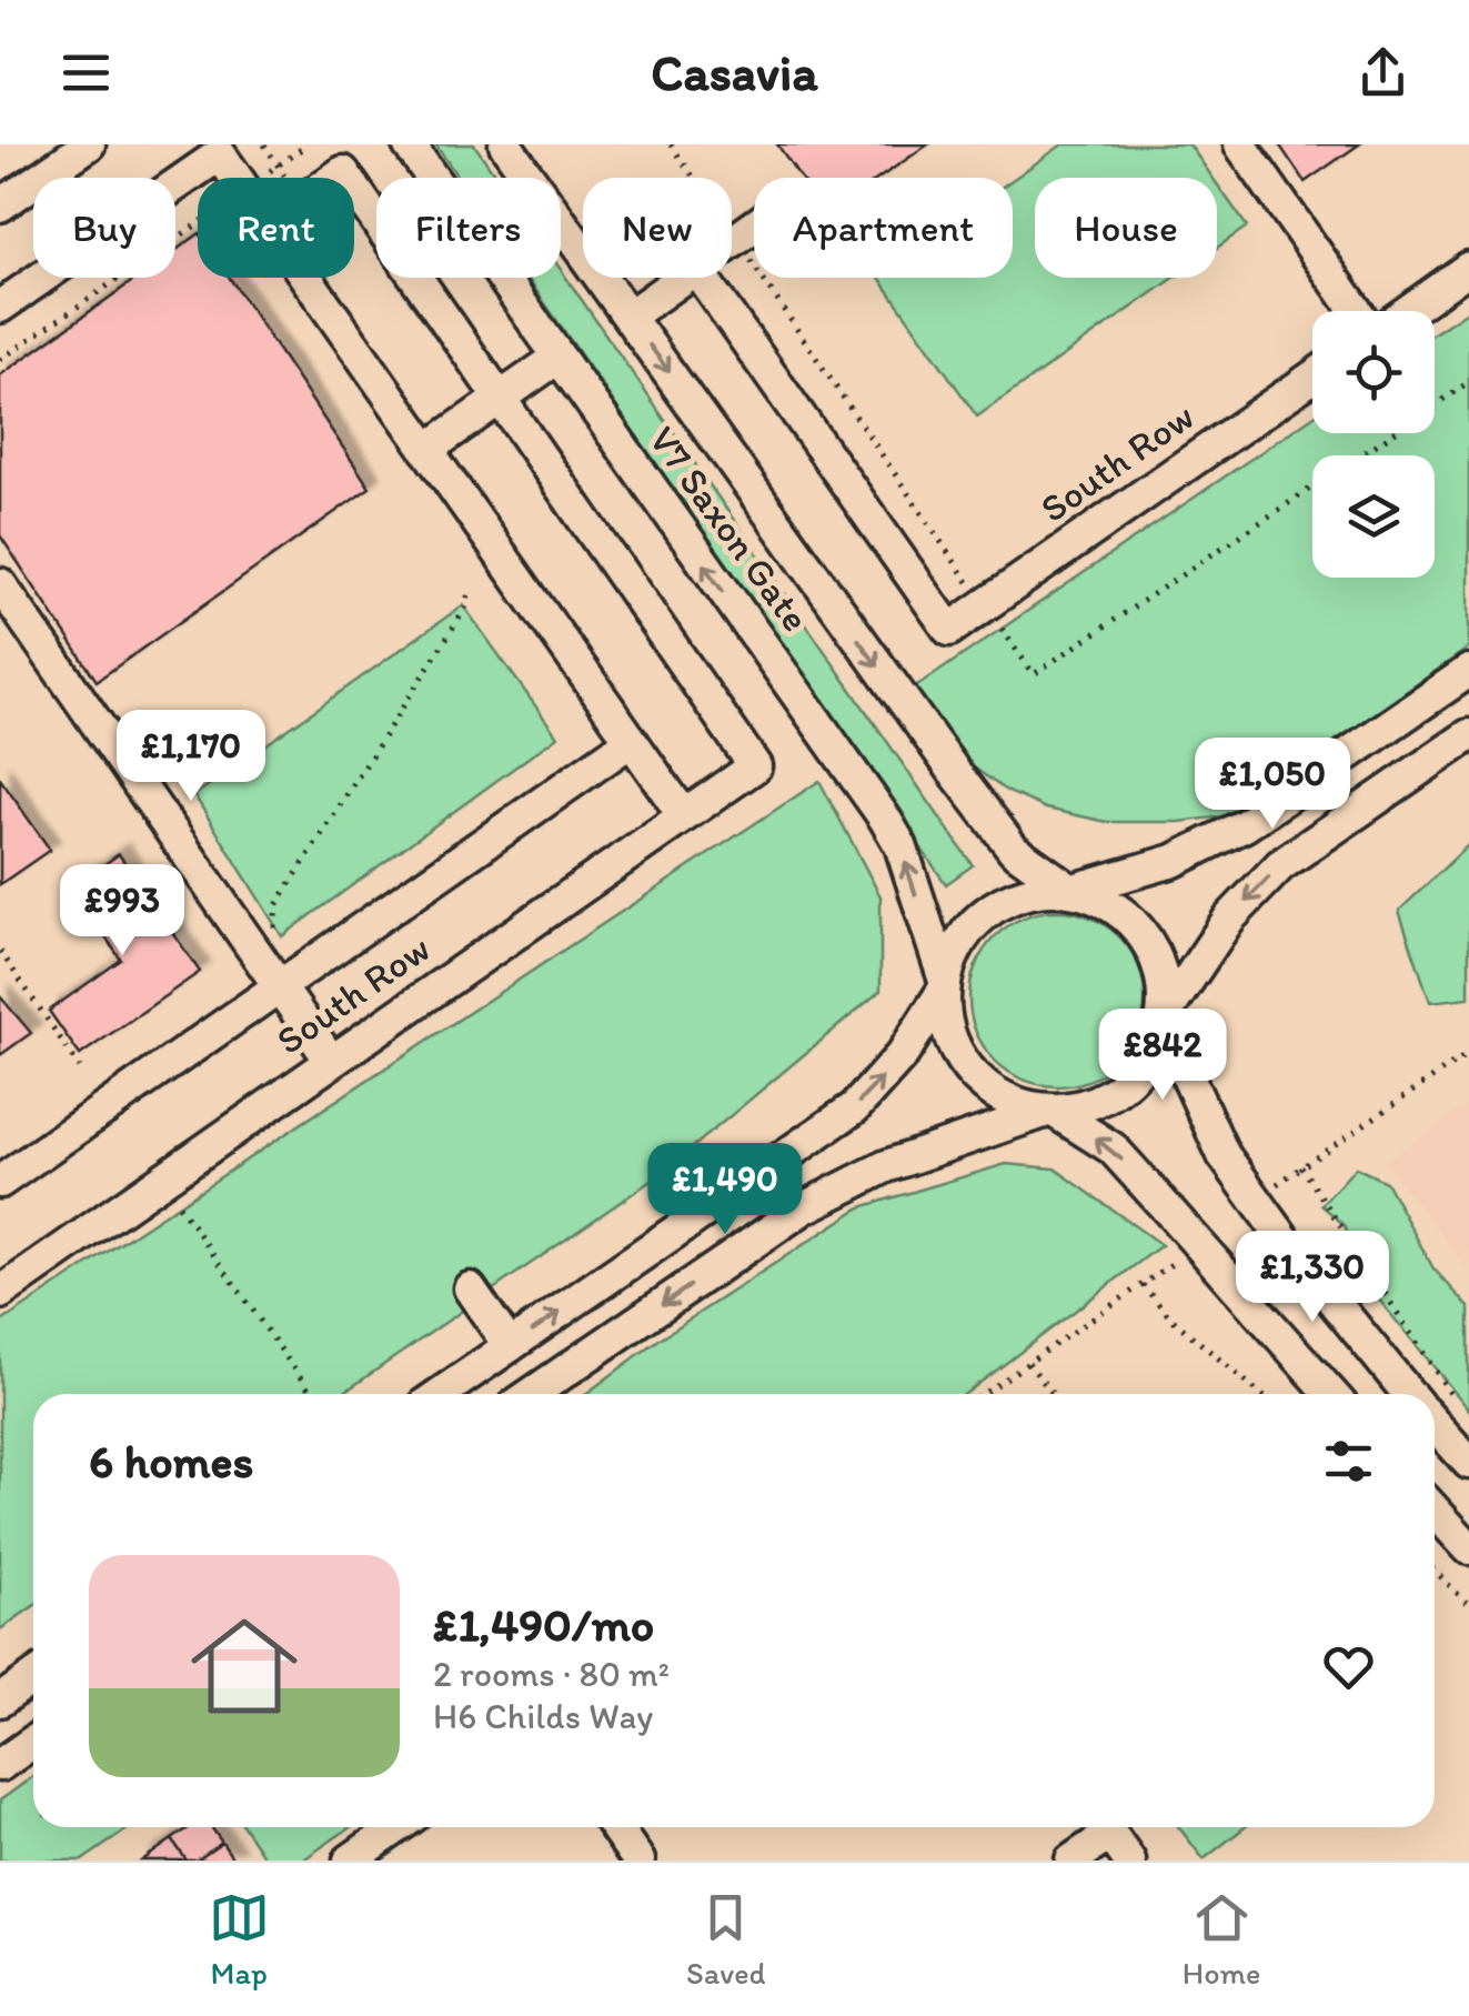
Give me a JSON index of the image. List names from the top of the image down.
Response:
{
  "streets": {
    "street": ["South Row", "V7 Saxon Gate"]
  },
  "page": {
    "header": "Casavia",
    "chip": [
      "Buy",
      "Rent",
      "Filters",
      "New",
      "Apartment",
      "House"
    ],
    "price": [
      "£1,170",
      "£1,050",
      "£993",
      "£842",
      "£1,490",
      "£1,330"
    ],
    "heading": "6 homes",
    "list": [
      {
        "name": "£1,490/mo",
        "note": "2 rooms · 80 m² · H6 Childs Way"
      }
    ],
    "tabs": ["Map", "Saved", "Home"]
  }
}
